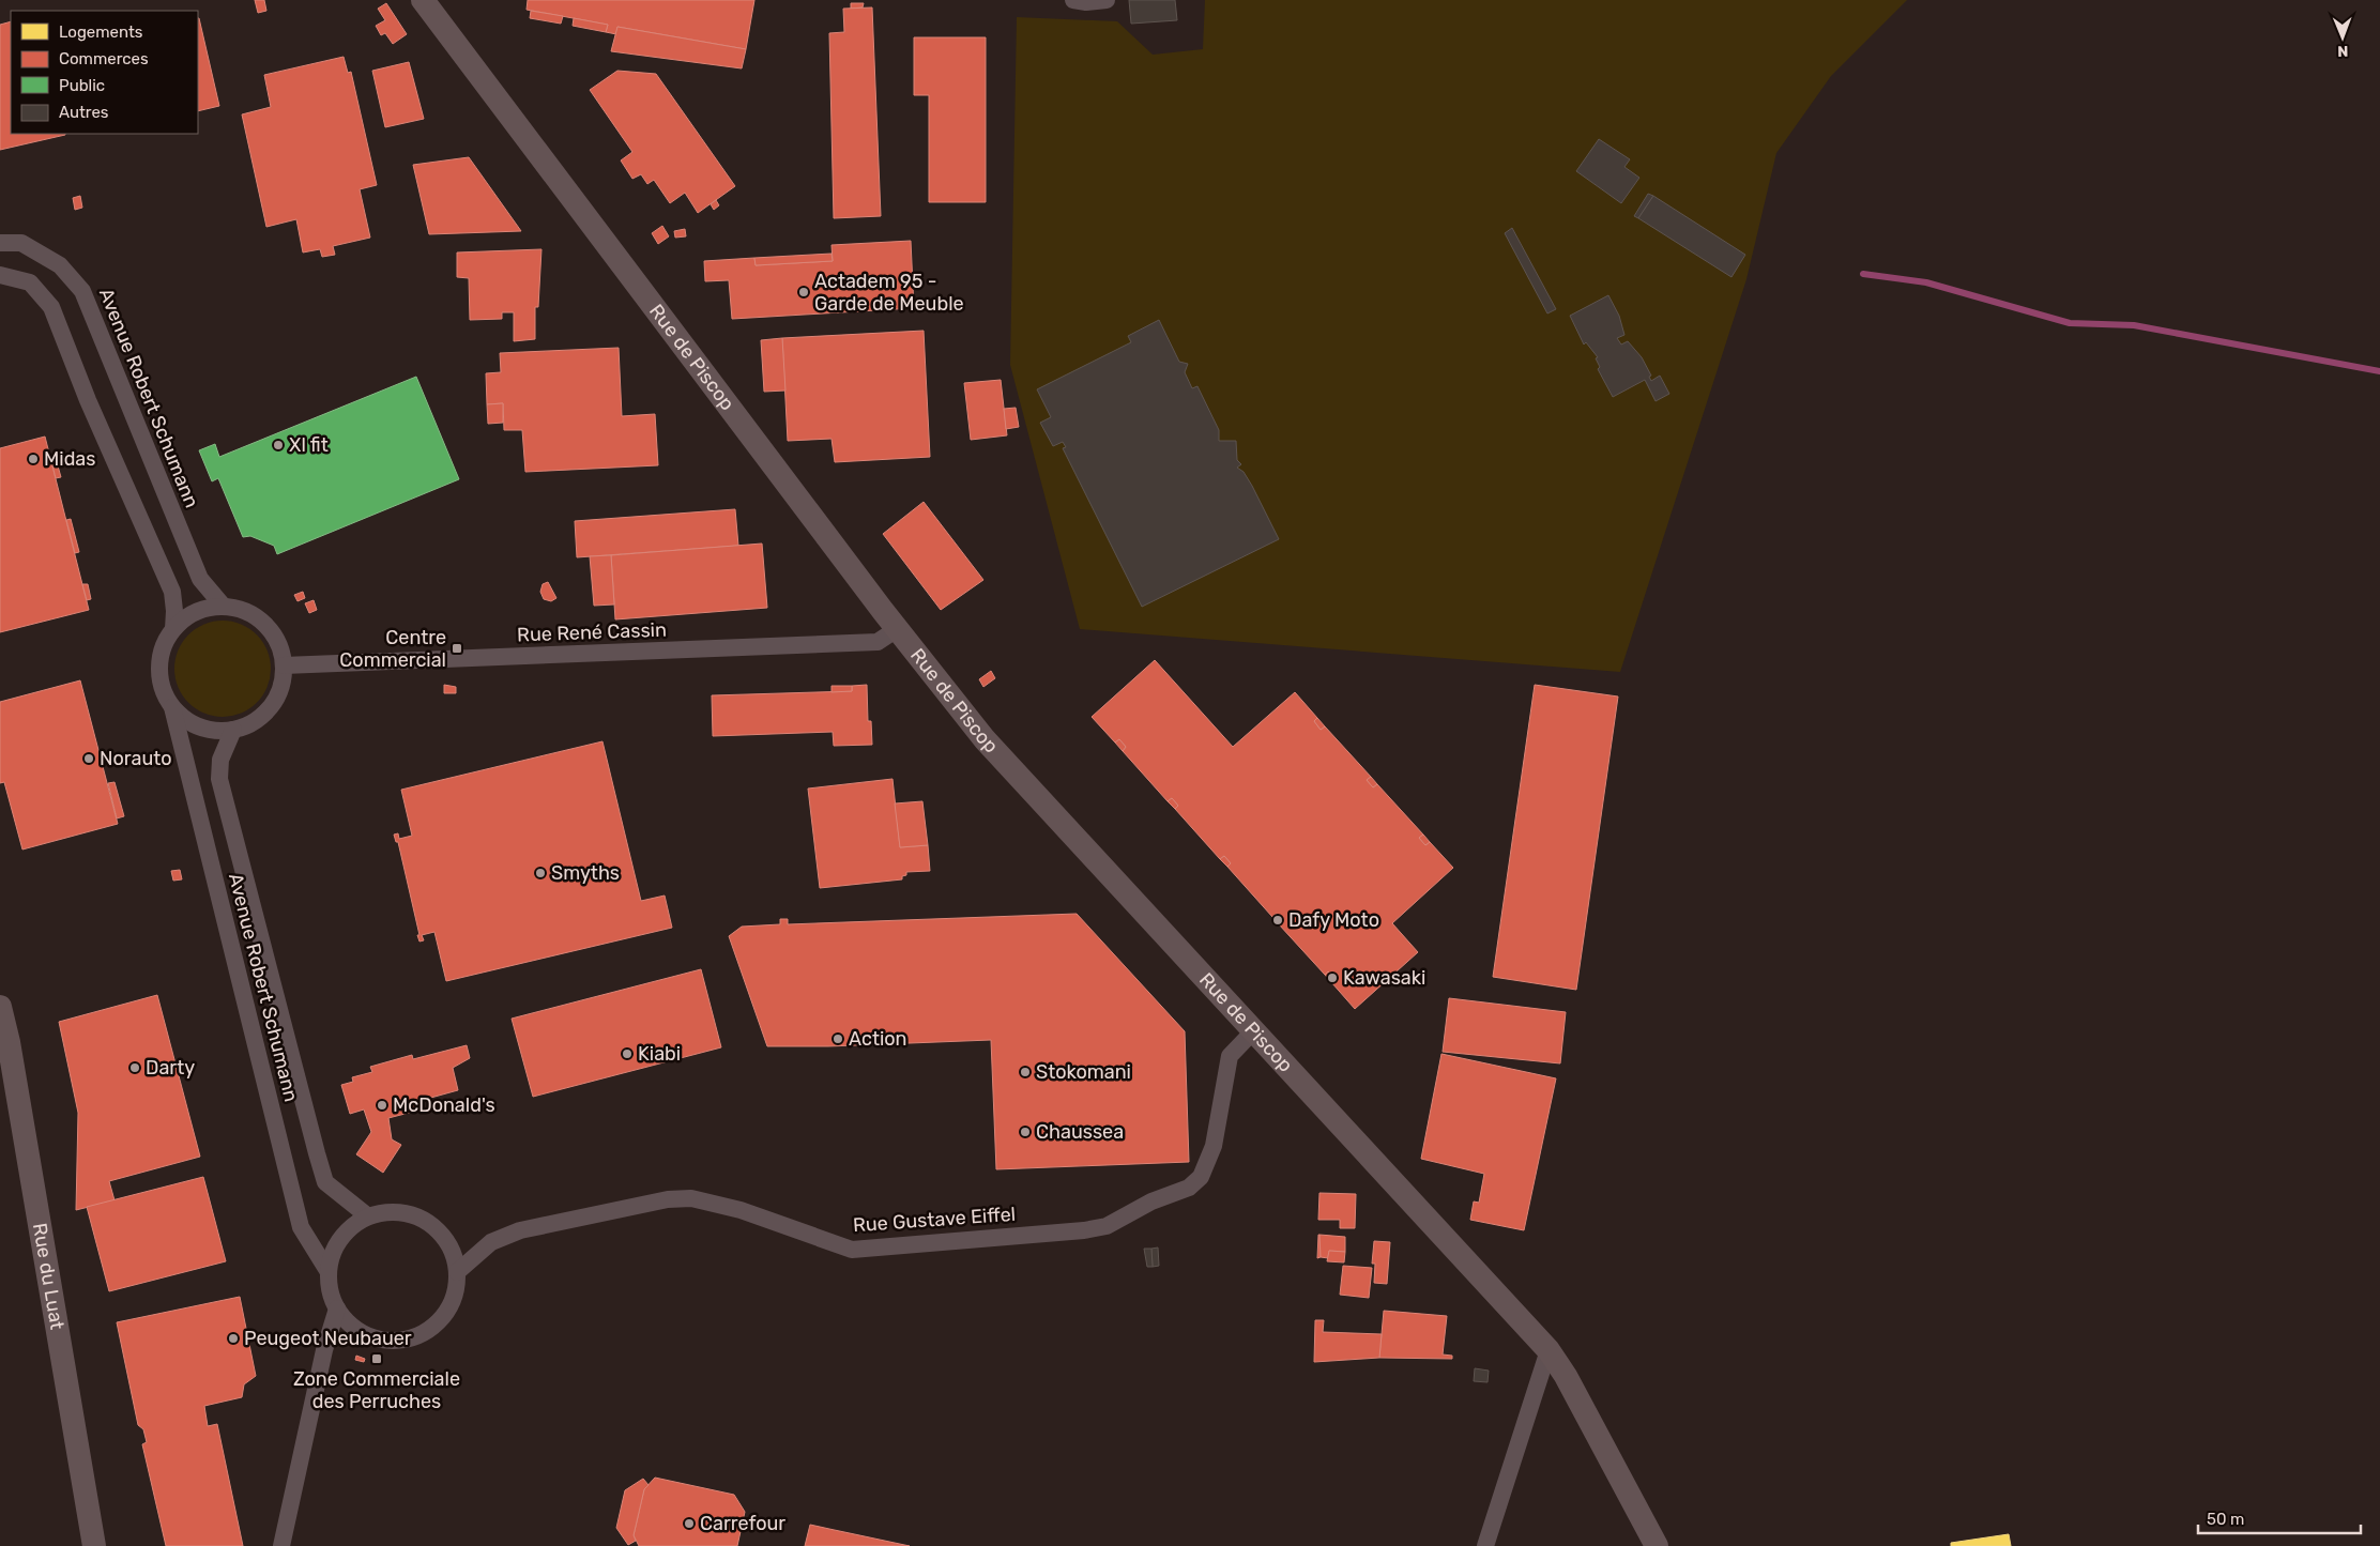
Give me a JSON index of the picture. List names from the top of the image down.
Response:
{
  "streets": {
    "street": [
      "Rue de Piscop",
      "Avenue Robert Schumann",
      "Rue René Cassin",
      "Rue Gustave Eiffel",
      "Rue du Luat"
    ]
  },
  "crossings": [
    ["Rue de Piscop", "Rue René Cassin"],
    ["Rue de Piscop", "Rue Gustave Eiffel"],
    ["Avenue Robert Schumann", "Rue René Cassin"],
    ["Avenue Robert Schumann", "Rue Gustave Eiffel"]
  ],
  "places": {
    "other": [
      "Actadem 95 - Garde de Meuble",
      "Xl fit",
      "Midas",
      "Norauto",
      "Smyths",
      "Dafy Moto",
      "Kawasaki",
      "Action",
      "Kiabi",
      "Darty",
      "Stokomani",
      "McDonald's",
      "Chaussea",
      "Peugeot Neubauer",
      "Carrefour"
    ],
    "transit": ["Centre Commercial", "Zone Commerciale des Perruches"]
  },
  "legend": [
    "Logements",
    "Commerces",
    "Public",
    "Autres"
  ],
  "scale_bar": "50 m",
  "north": "bottom"
}
